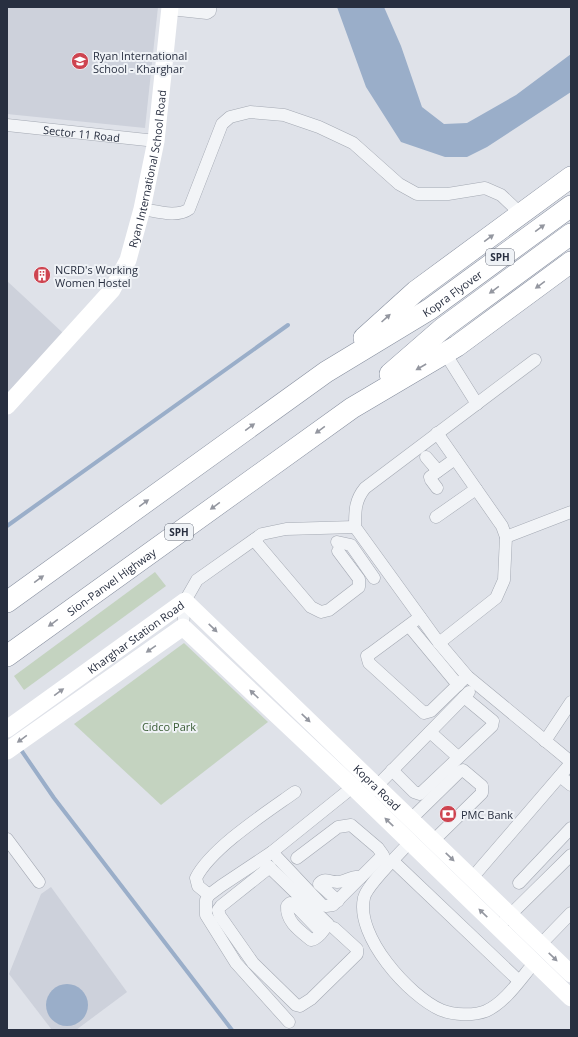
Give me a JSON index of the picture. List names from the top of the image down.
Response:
{
  "streets": {
    "highway": ["SPH", "Kopra Flyover", "Sion-Panvel Highway"],
    "street": [
      "Sector 11 Road",
      "Ryan International School Road",
      "Kharghar Station Road",
      "Kopra Road"
    ]
  },
  "crossings": [
    ["Sector 11 Road", "Ryan International School Road"],
    ["SPH", "Kopra Flyover"],
    ["Kopra Flyover", "Sion-Panvel Highway"],
    ["Kharghar Station Road", "Kopra Road"]
  ],
  "parks": ["Cidco Park"],
  "places": {
    "school or university": ["Ryan International School - Kharghar"],
    "building": ["NCRD's Working Women Hostel"],
    "bank": ["PMC Bank"]
  }
}
